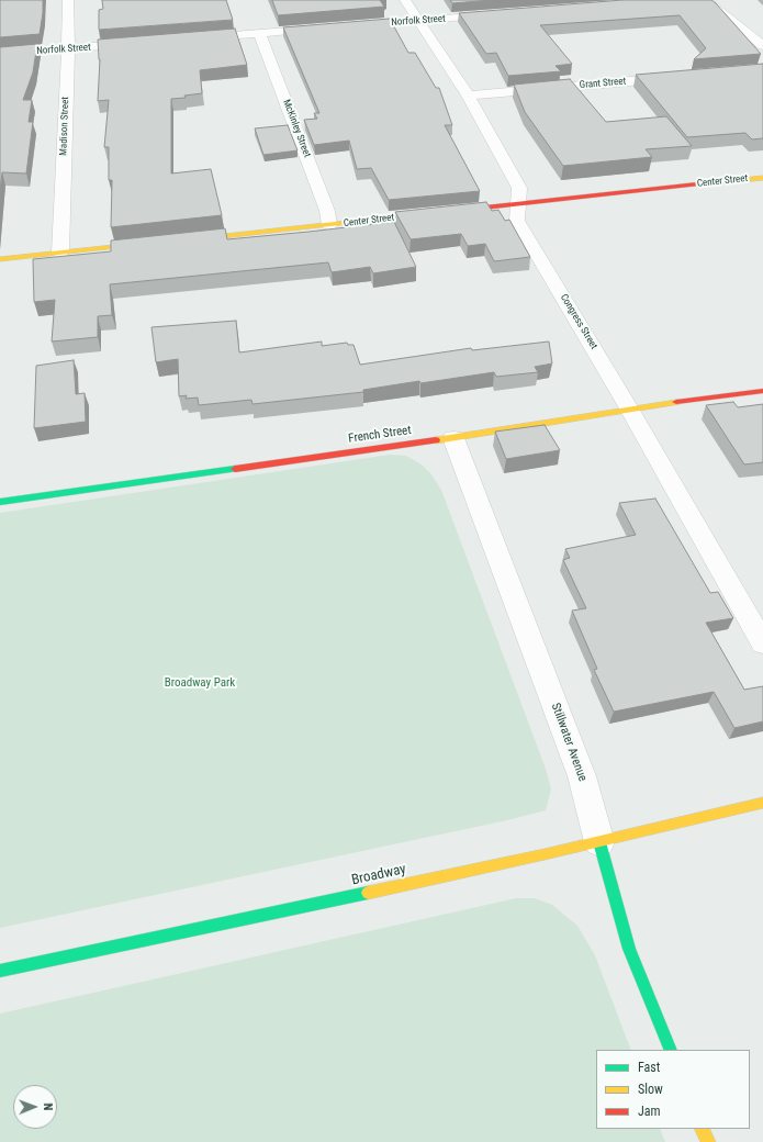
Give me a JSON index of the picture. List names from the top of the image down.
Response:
{
  "streets": {
    "street": [
      "Norfolk Street",
      "Grant Street",
      "Madison Street",
      "McKinley Street",
      "Center Street",
      "Congress Street",
      "French Street",
      "Stillwater Avenue",
      "Broadway"
    ]
  },
  "crossings": [
    ["Norfolk Street", "Madison Street"],
    ["Norfolk Street", "Congress Street"],
    ["Grant Street", "Congress Street"],
    ["McKinley Street", "Center Street"],
    ["Center Street", "Congress Street"],
    ["Congress Street", "French Street"],
    ["French Street", "Stillwater Avenue"],
    ["Stillwater Avenue", "Broadway"]
  ],
  "parks": ["Broadway Park"],
  "legend": ["Fast", "Slow", "Jam"],
  "north": "right"
}
